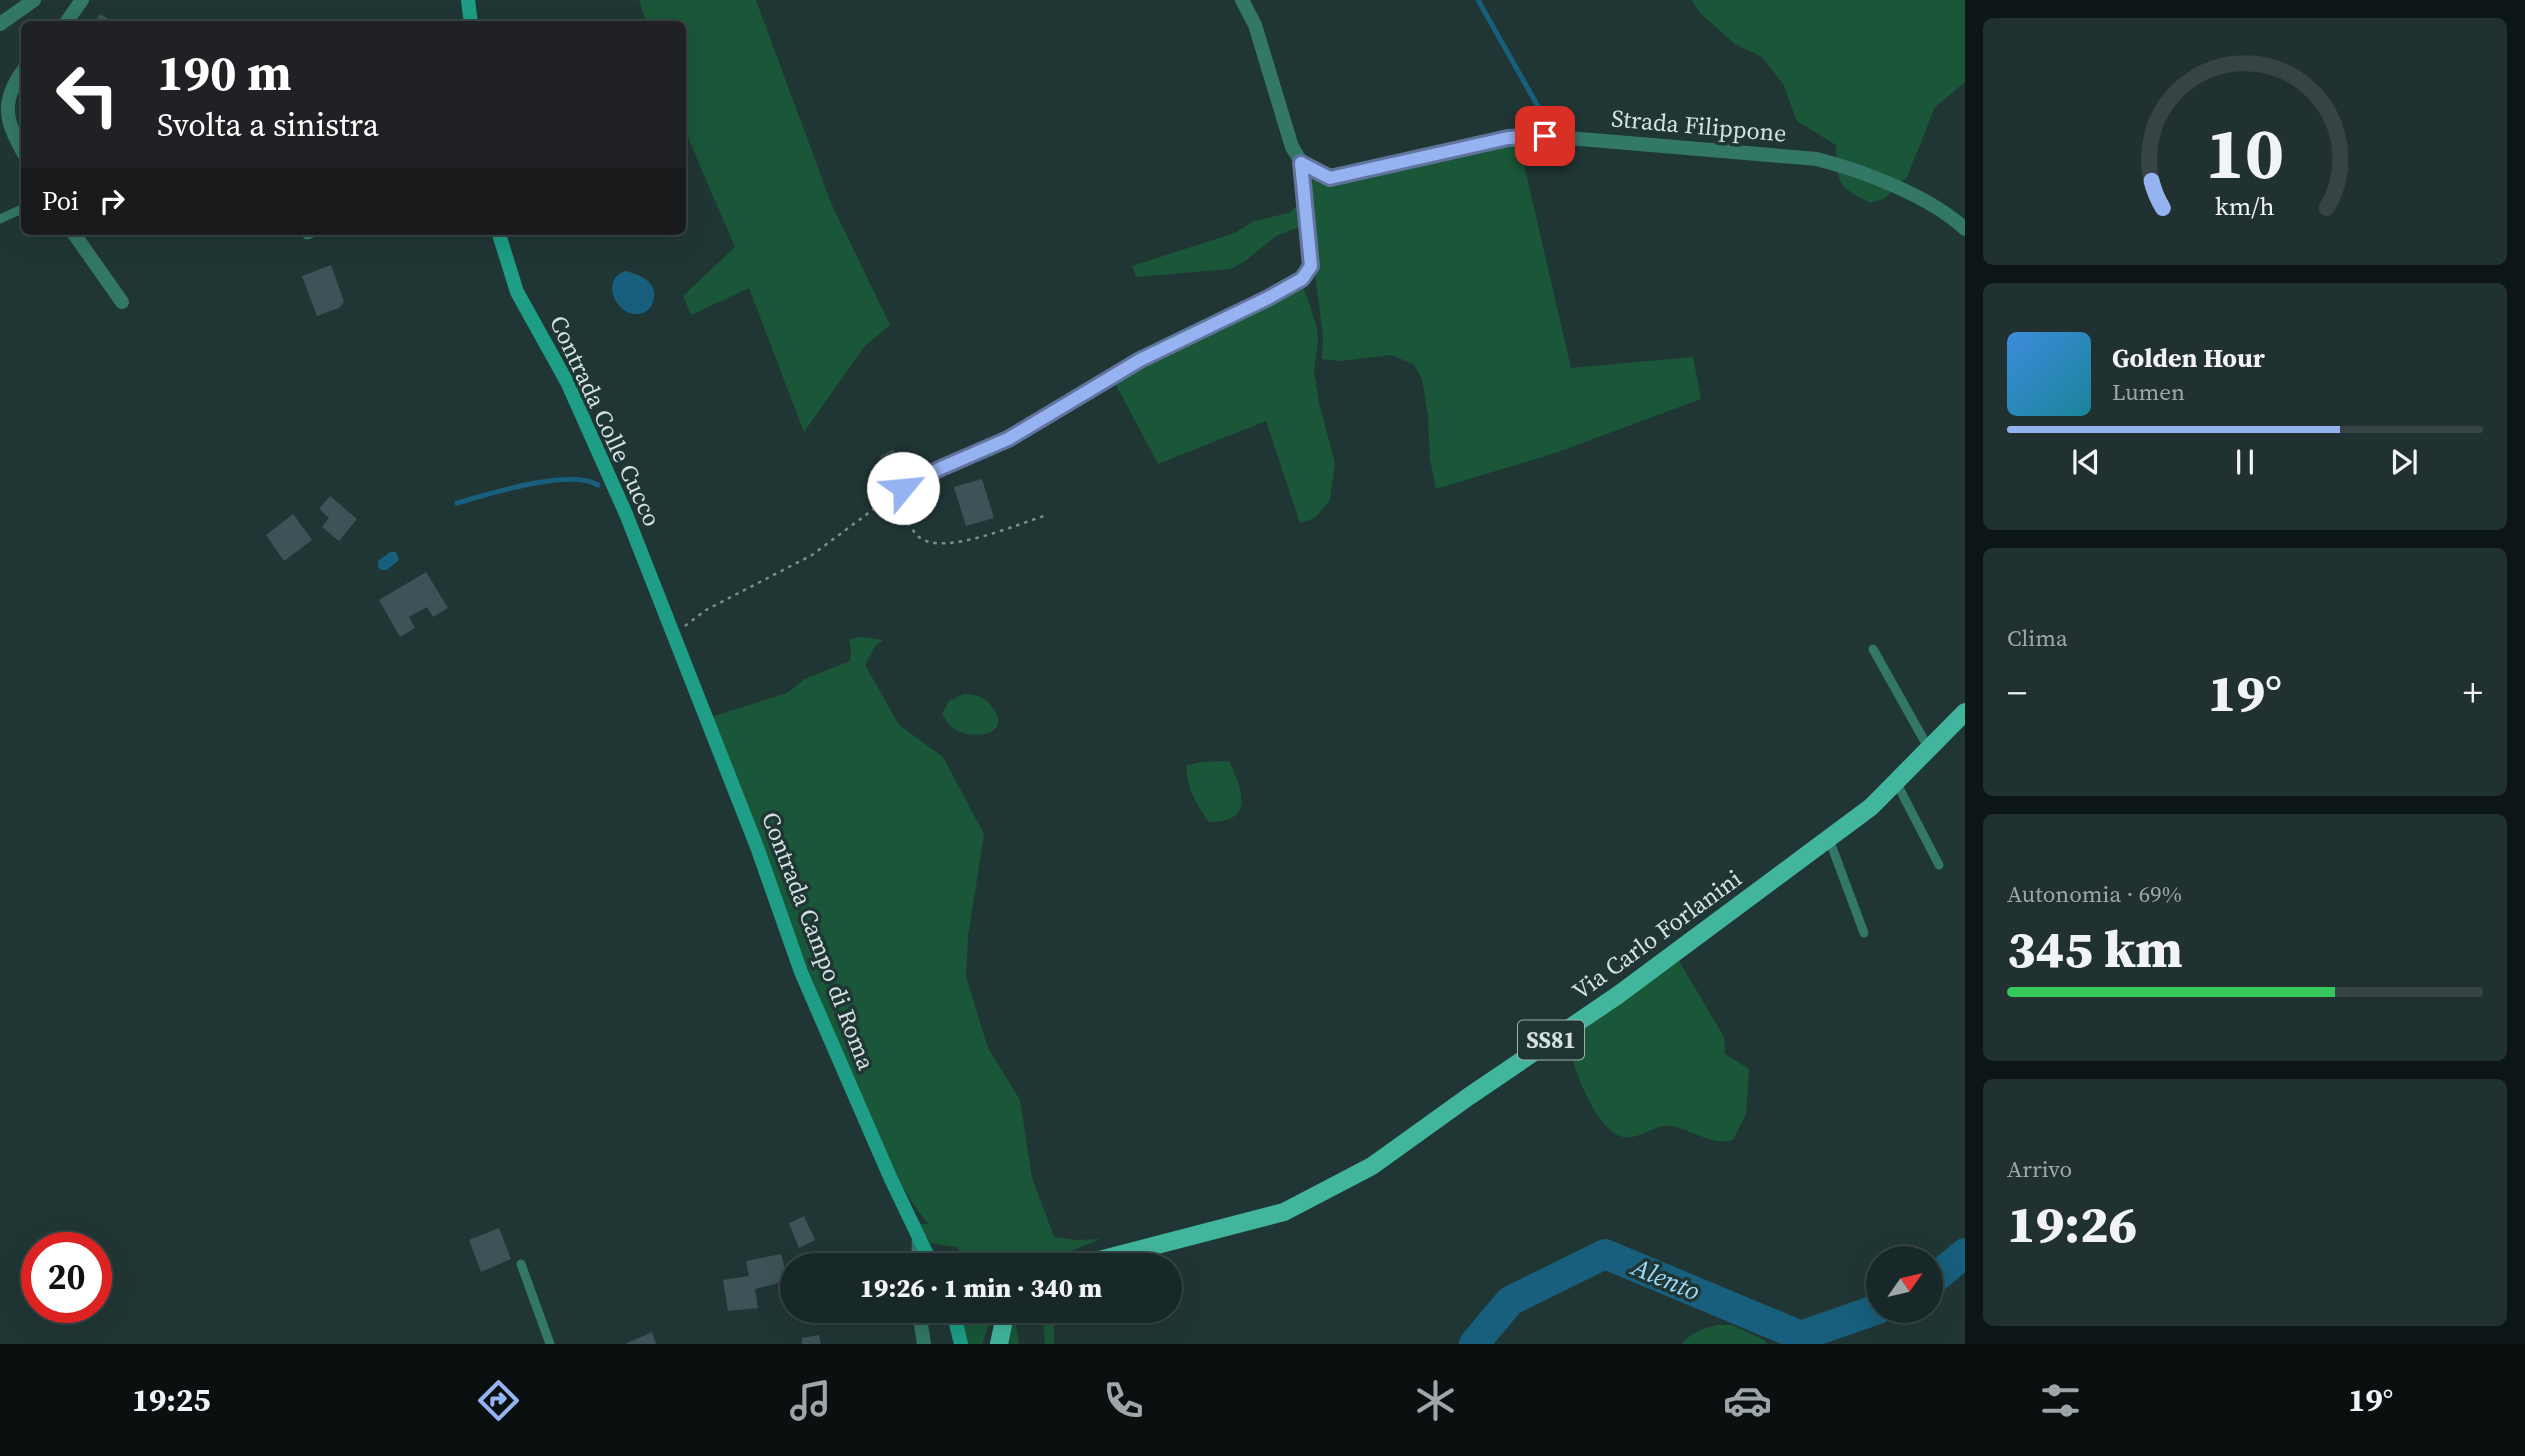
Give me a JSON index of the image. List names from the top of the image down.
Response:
{
  "streets": {
    "main road": ["Via Carlo Forlanini", "SS81"],
    "street": ["Strada Filippone", "Contrada Colle Cucco", "Contrada Campo di Roma"]
  },
  "crossings": [
    ["Contrada Colle Cucco", "Contrada Campo di Roma"]
  ],
  "water": ["Alento"],
  "north": "top right",
  "page": {
    "turn": ["190 m", "Svolta a sinistra"],
    "then": "Poi",
    "song": ["Golden Hour", "Lumen"],
    "tile": [
      "Clima",
      ["Autonomia · 69%", "345 km"],
      ["Arrivo", "19:26"]
    ],
    "heat": ["−", "19°", "+"],
    "limit": "20",
    "trip": "19:26 · 1 min · 340 m",
    "tabs": ["19:25", "19°"],
    "gauge": ["10", "km/h"]
  }
}
